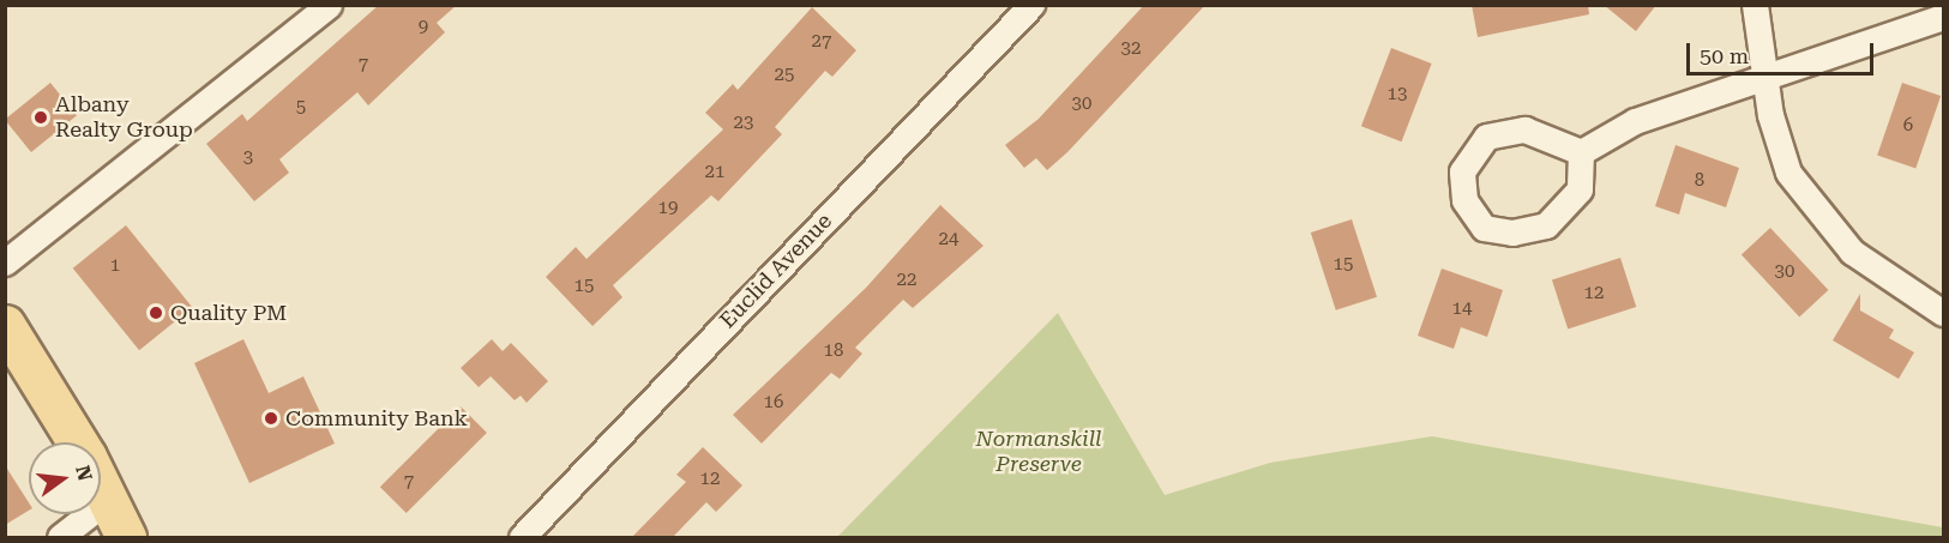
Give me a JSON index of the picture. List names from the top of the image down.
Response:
{
  "streets": {
    "street": ["Euclid Avenue"]
  },
  "parks": ["Normanskill Preserve"],
  "places": ["Albany Realty Group", "Quality PM", "Community Bank"],
  "house_numbers": [
    "9",
    "27",
    "32",
    "7",
    "25",
    "13",
    "30",
    "5",
    "23",
    "6",
    "3",
    "21",
    "8",
    "19",
    "24",
    "15",
    "1",
    "30",
    "22",
    "15",
    "12",
    "14",
    "18",
    "16",
    "12",
    "7"
  ],
  "scale_bar": "50 m",
  "north": "right"
}
